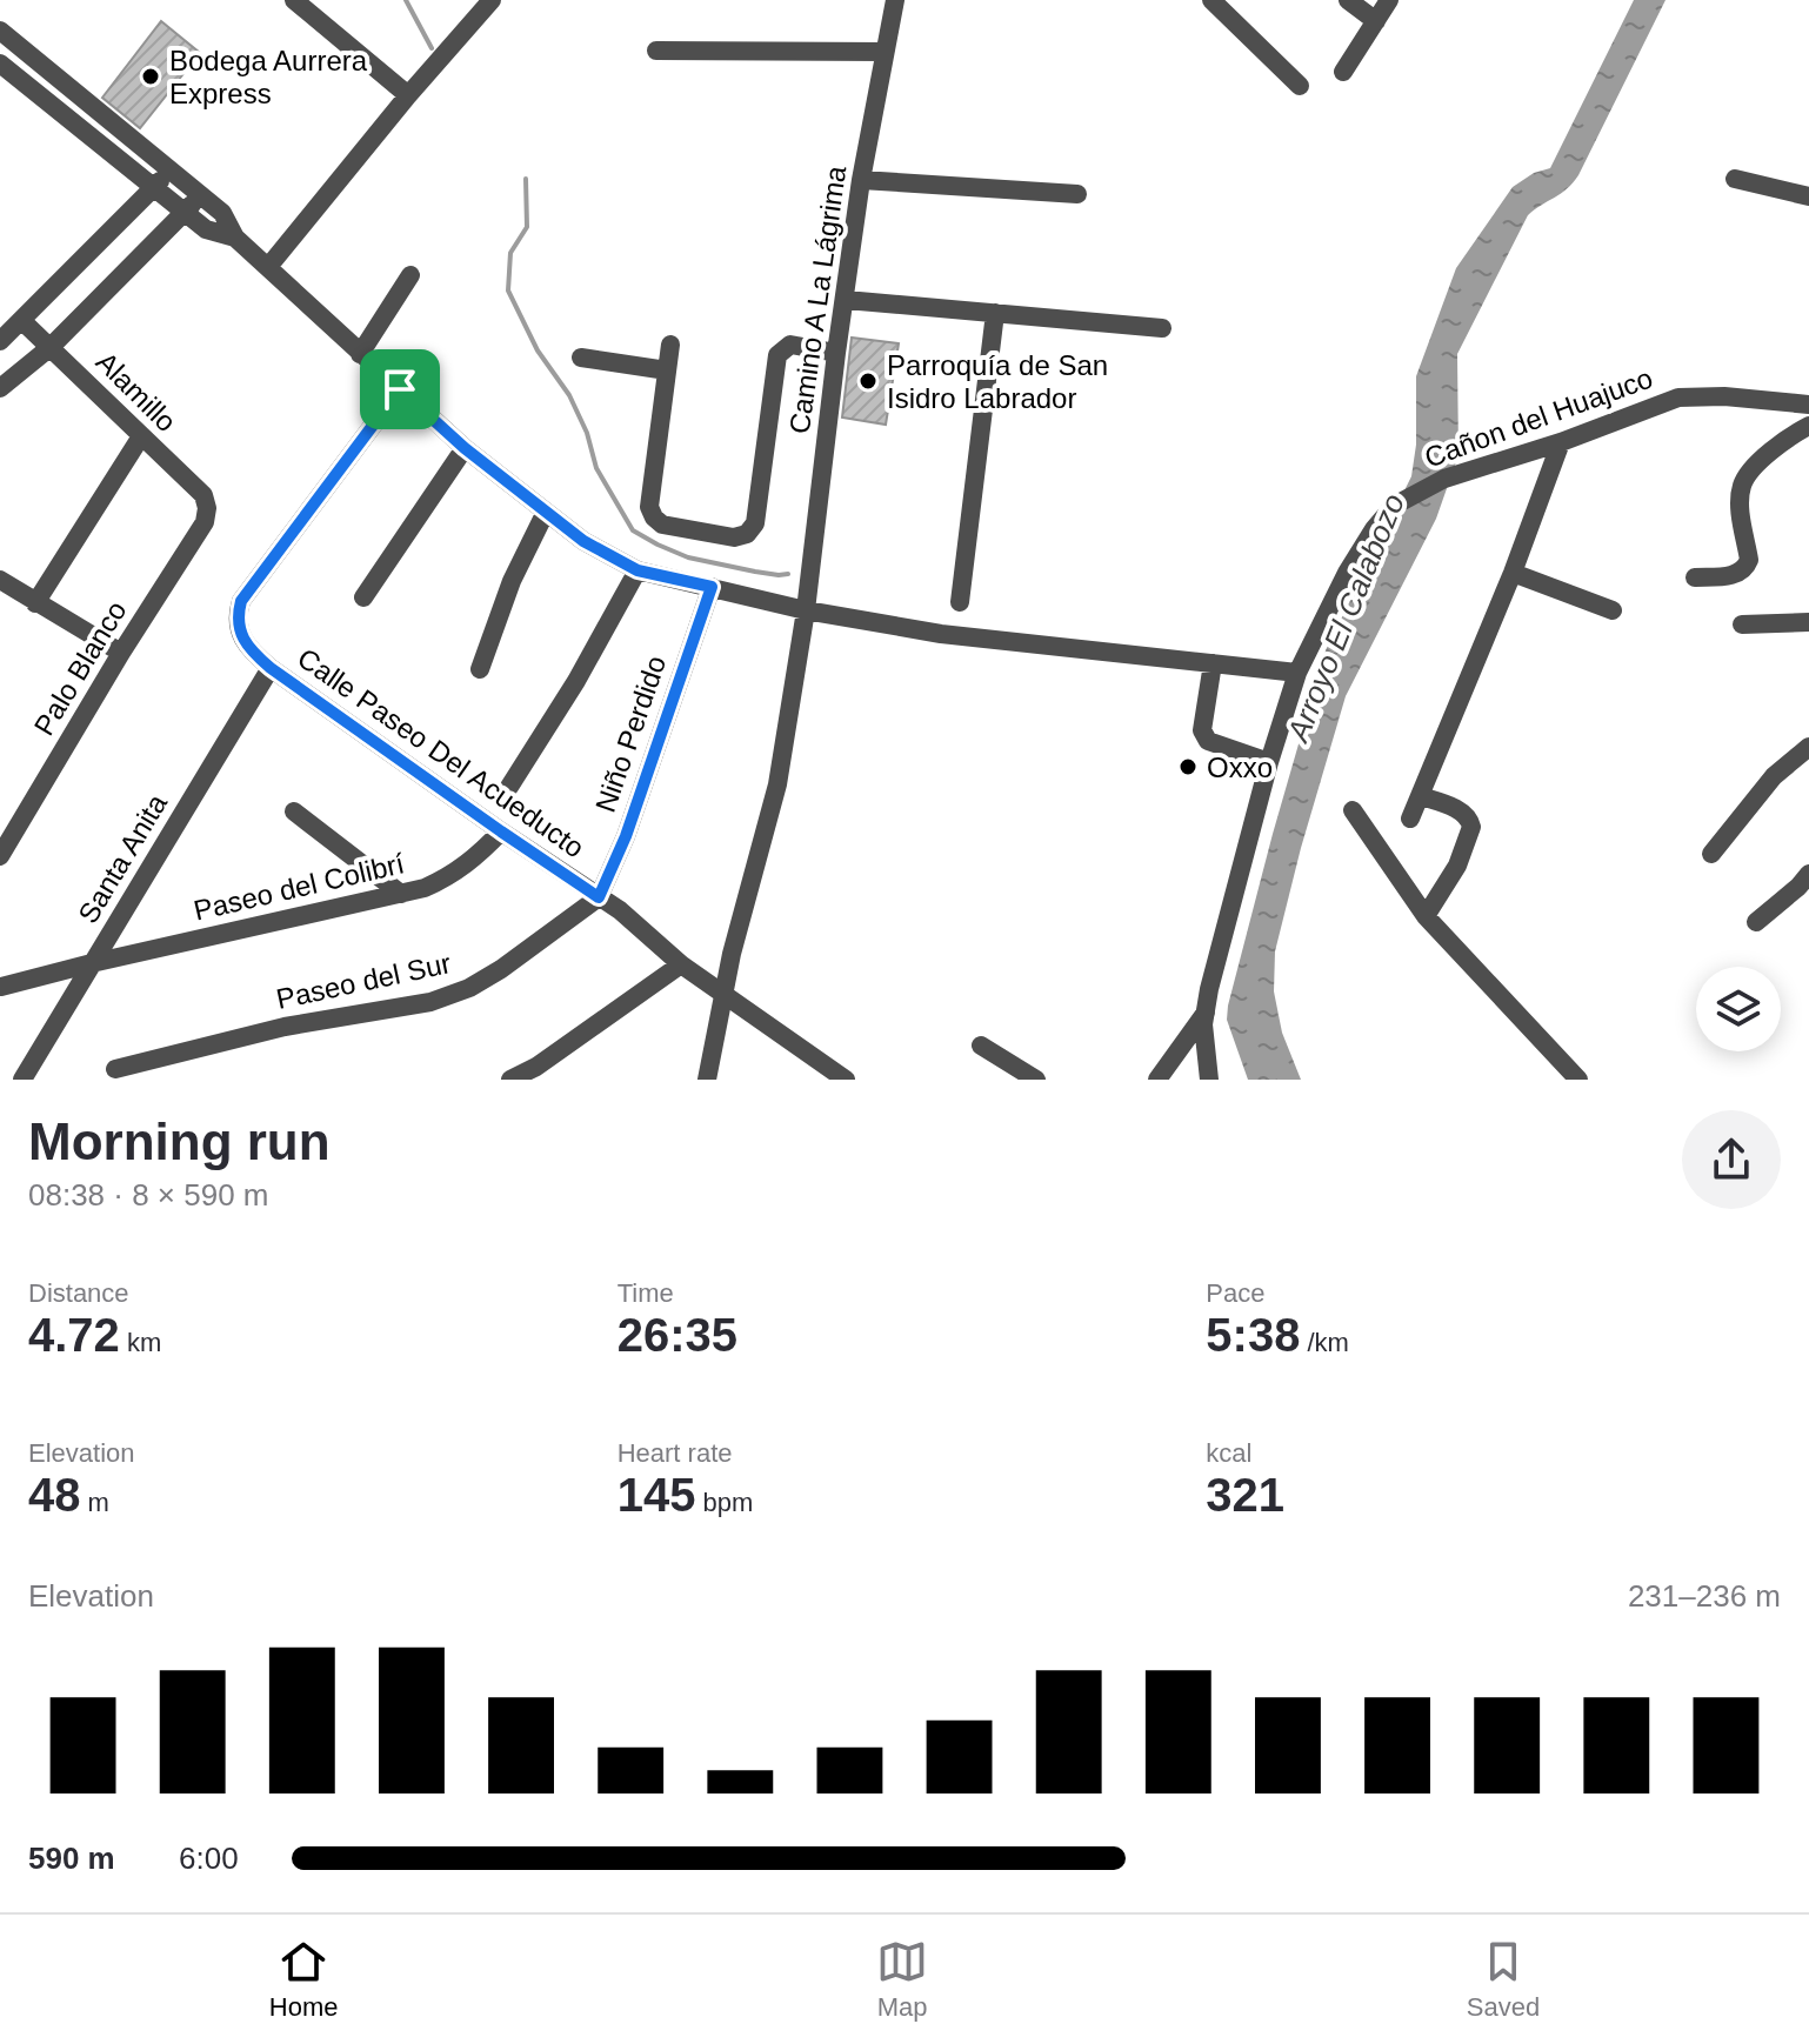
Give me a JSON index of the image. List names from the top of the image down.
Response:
{
  "streets": {
    "street": [
      "Camino A La Lágrima",
      "Alamillo",
      "Cañon del Huajuco",
      "Palo Blanco",
      "Niño Perdido",
      "Calle Paseo Del Acueducto",
      "Santa Anita",
      "Paseo del Colibrí",
      "Paseo del Sur"
    ]
  },
  "crossings": [
    ["Camino A La Lágrima", "Calle Paseo Del Acueducto"],
    ["Alamillo", "Palo Blanco"],
    ["Niño Perdido", "Calle Paseo Del Acueducto"],
    ["Niño Perdido", "Paseo del Sur"],
    ["Calle Paseo Del Acueducto", "Santa Anita"],
    ["Calle Paseo Del Acueducto", "Paseo del Colibrí"],
    ["Calle Paseo Del Acueducto", "Paseo del Sur"],
    ["Santa Anita", "Paseo del Colibrí"]
  ],
  "water": ["Arroyo El Calabozo"],
  "places": ["Bodega Aurrera Express", "Parroquía de San Isidro Labrador", "Oxxo"],
  "page": {
    "heading": ["Morning run", "08:38 · 8 × 590 m"],
    "stats": [
      ["Distance", "4.72 km"],
      ["Time", "26:35"],
      ["Pace", "5:38 /km"],
      ["Elevation", "48 m"],
      ["Heart rate", "145 bpm"],
      ["kcal", "321"]
    ],
    "chart": ["Elevation", "231–236 m"],
    "list": [
      {
        "name": "590 m",
        "note": "6:00"
      }
    ],
    "tabs": ["Home", "Map", "Saved"]
  }
}
